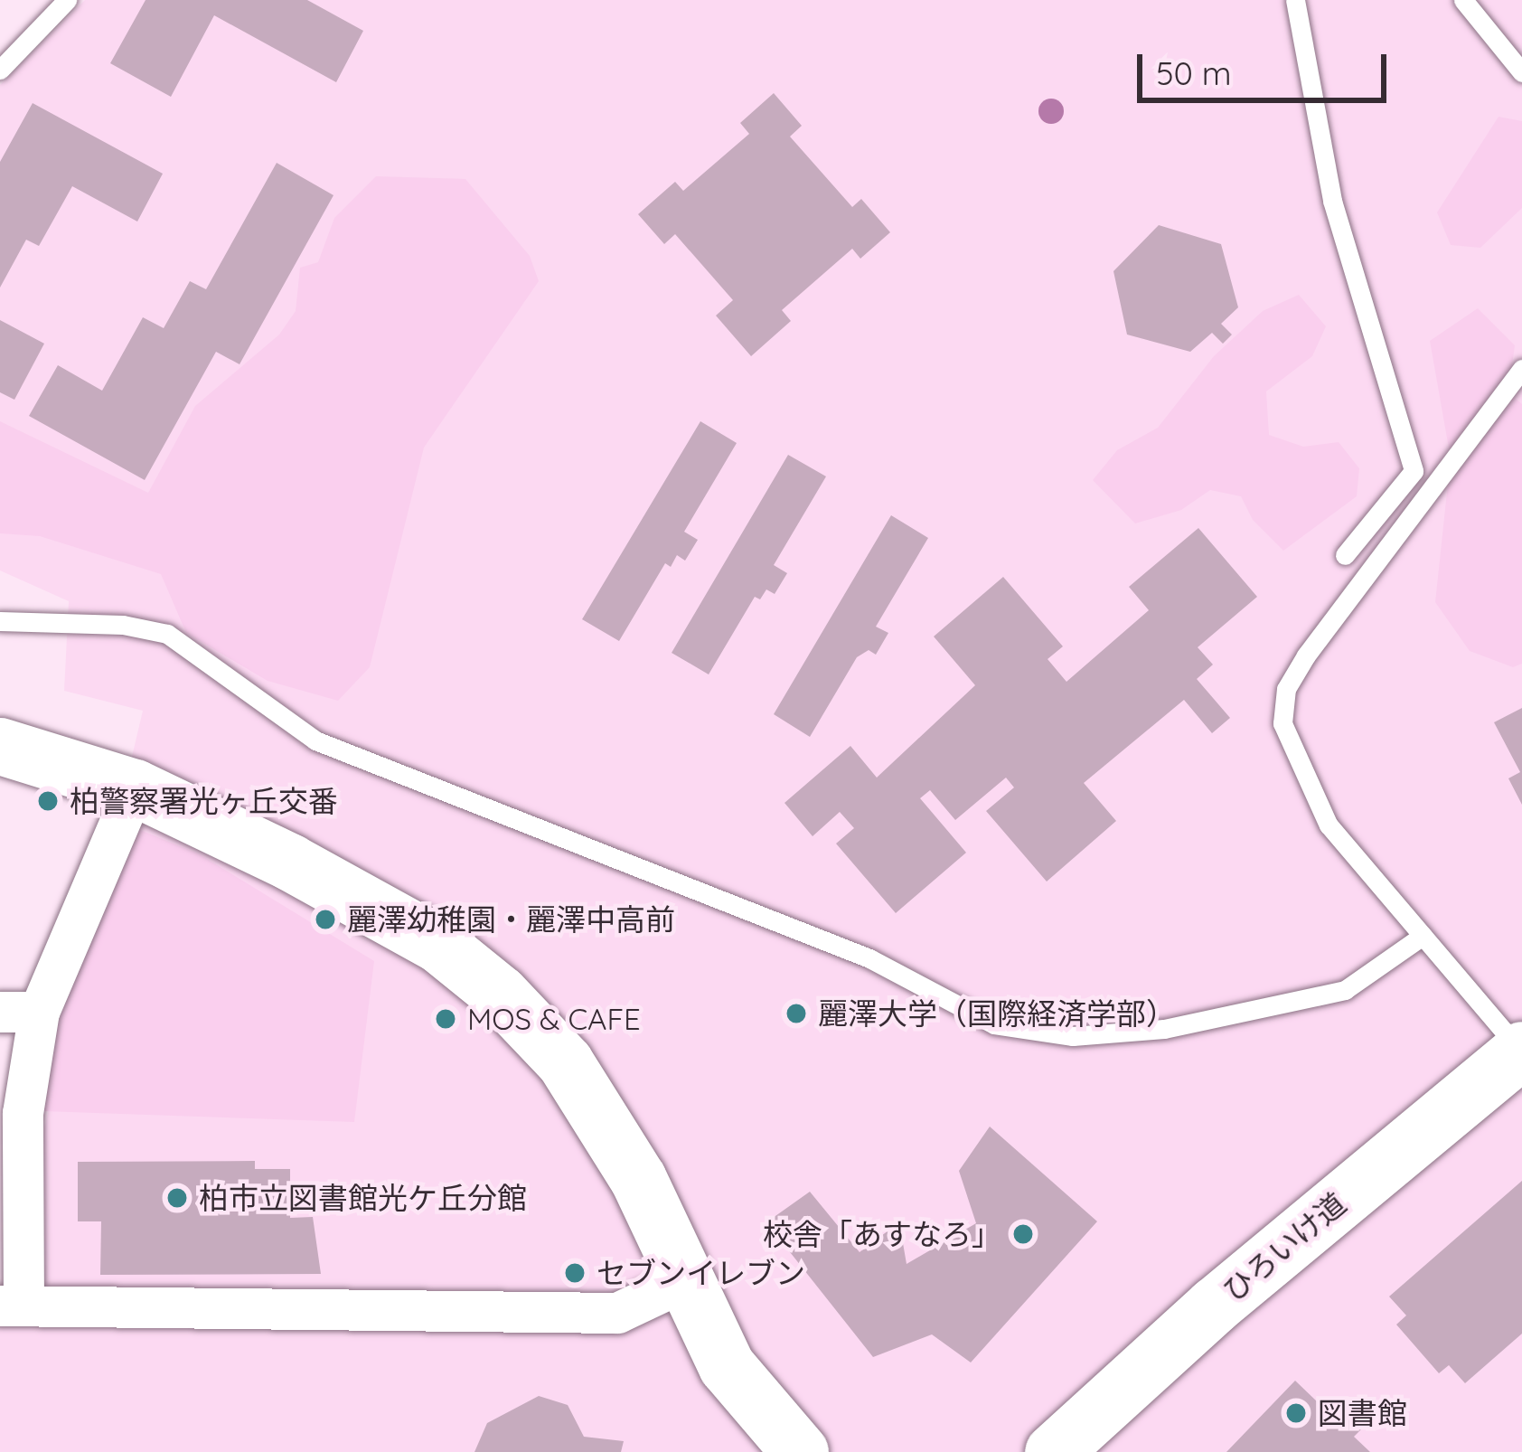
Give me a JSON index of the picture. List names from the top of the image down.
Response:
{
  "streets": {
    "street": ["ひろいけ道"]
  },
  "places": [
    "柏警察署光ヶ丘交番",
    "麗澤幼稚園・麗澤中高前",
    "麗澤大学（国際経済学部）",
    "MOS & CAFE",
    "柏市立図書館光ケ丘分館",
    "校舎「あすなろ」",
    "セブンイレブン",
    "図書館"
  ],
  "scale_bar": "50 m"
}
